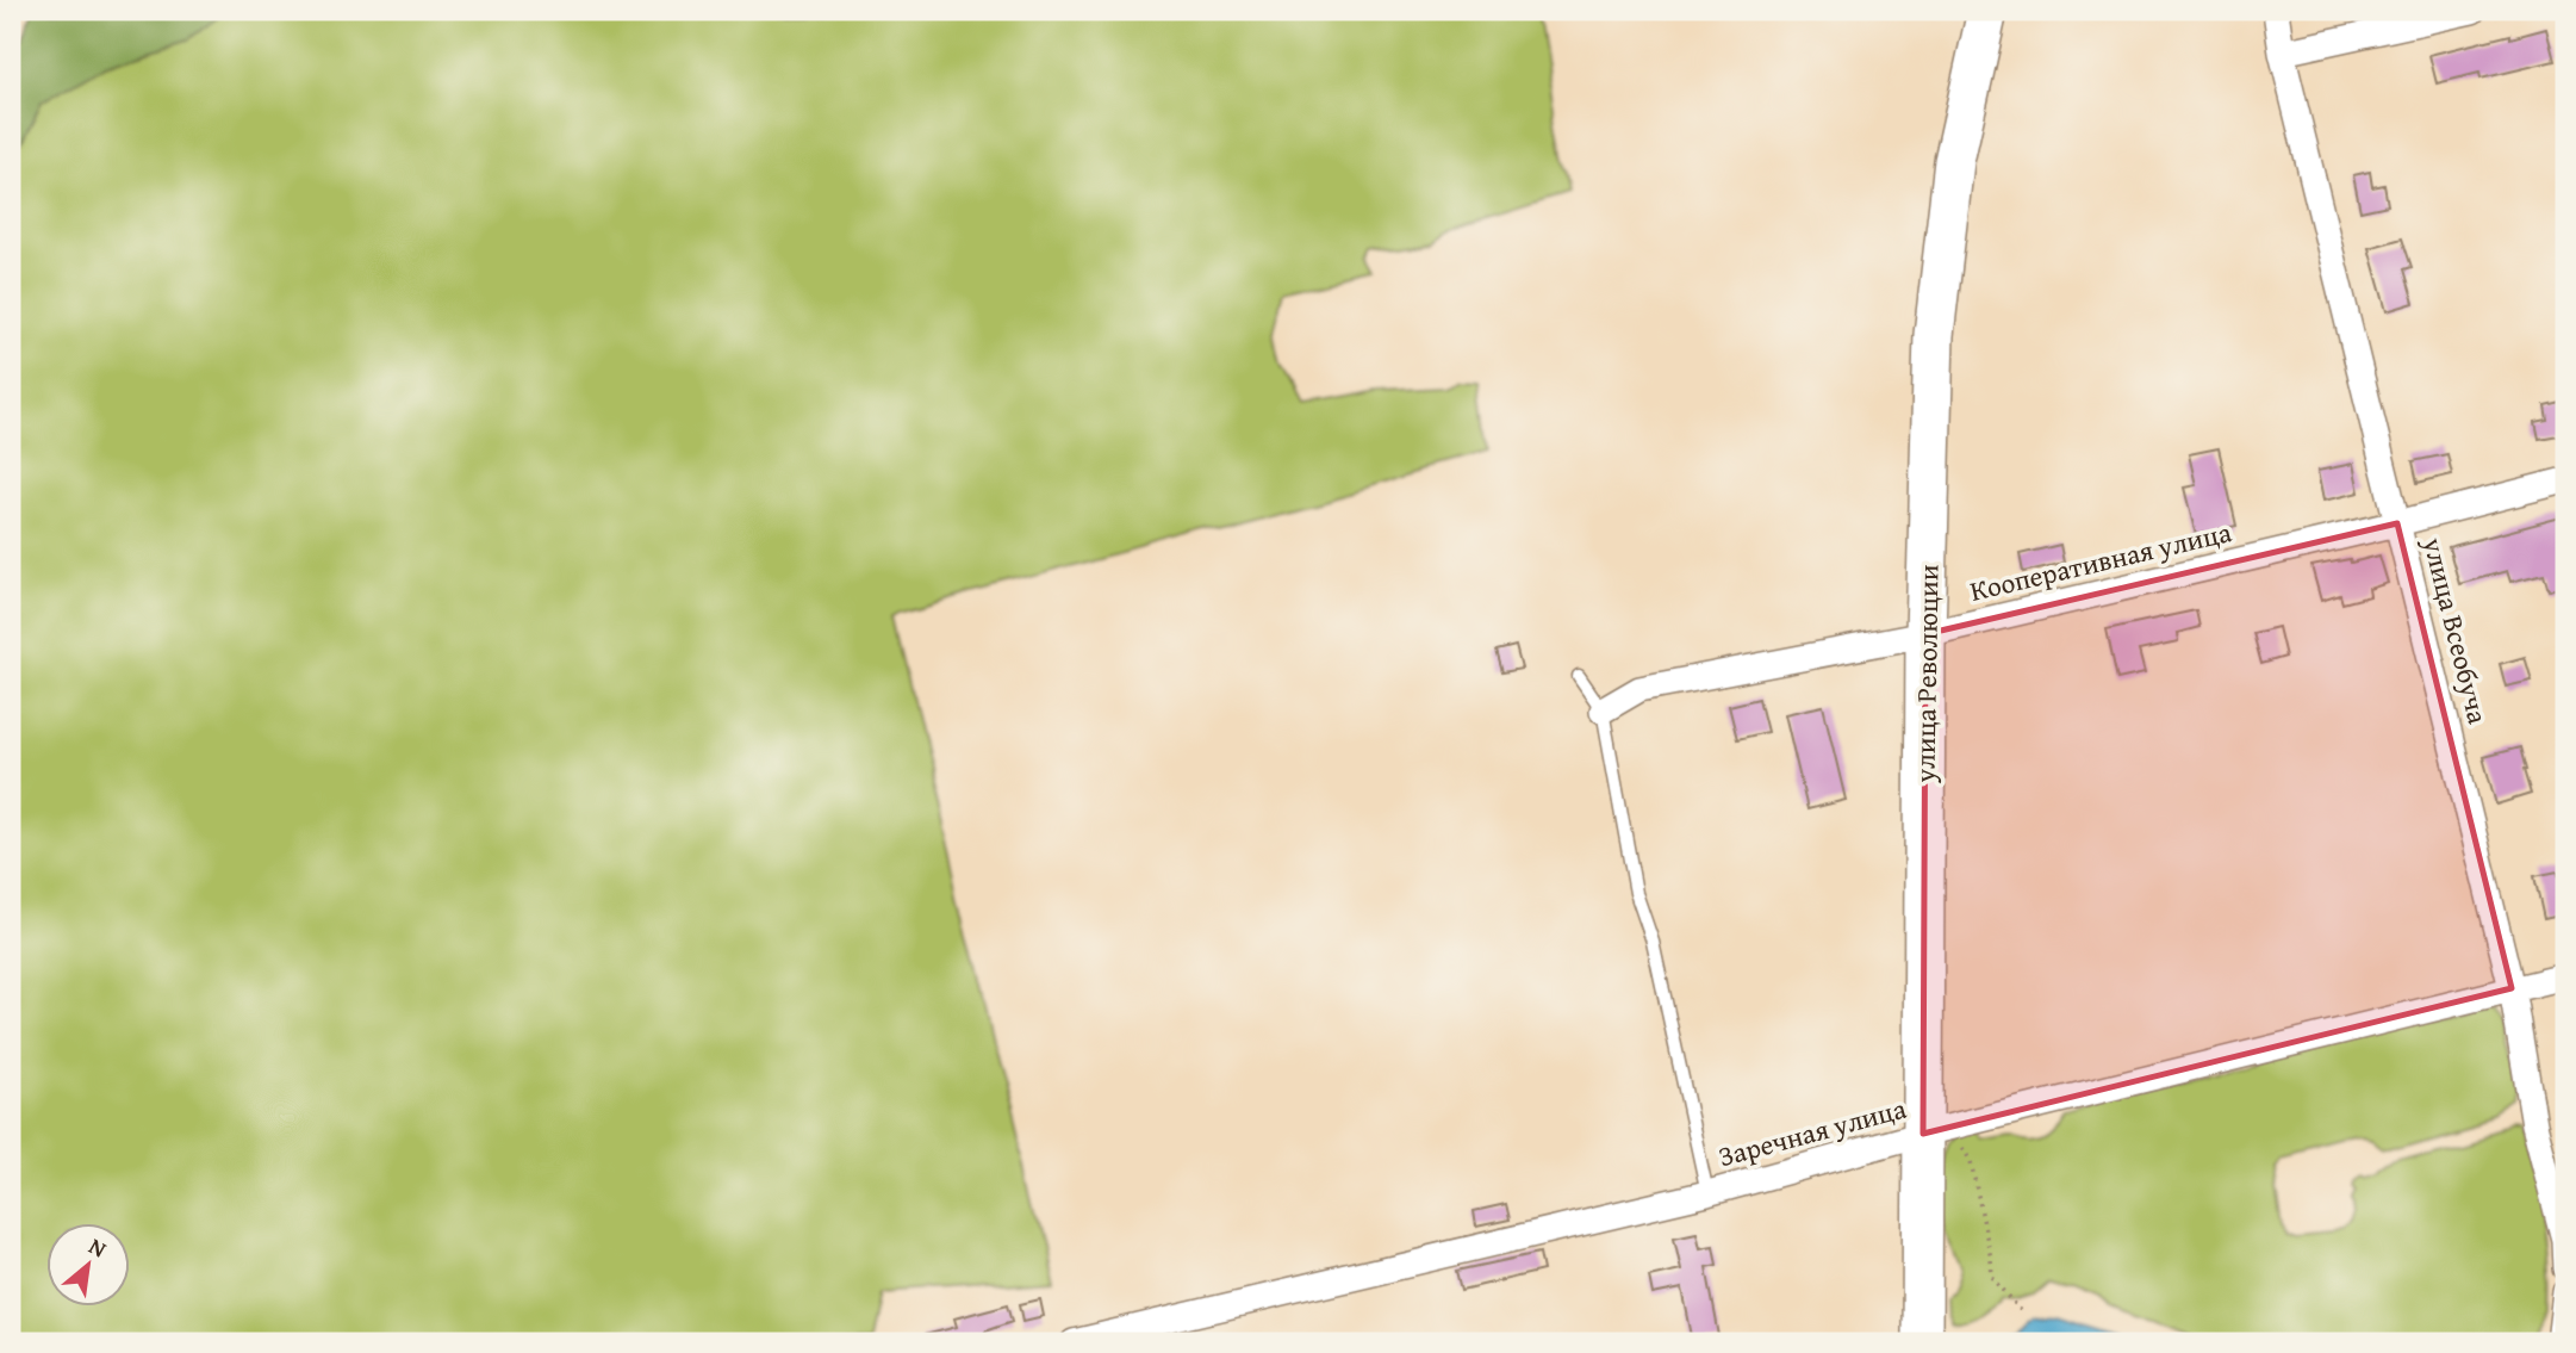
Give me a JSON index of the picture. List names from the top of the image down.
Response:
{
  "streets": {
    "main road": ["улица Революции"],
    "street": ["Кооперативная улица", "улица Всеобуча", "Заречная улица"]
  },
  "crossings": [
    ["Кооперативная улица", "улица Всеобуча"],
    ["Кооперативная улица", "улица Революции"],
    ["улица Всеобуча", "Заречная улица"],
    ["улица Революции", "Заречная улица"]
  ],
  "north": "top right"
}
